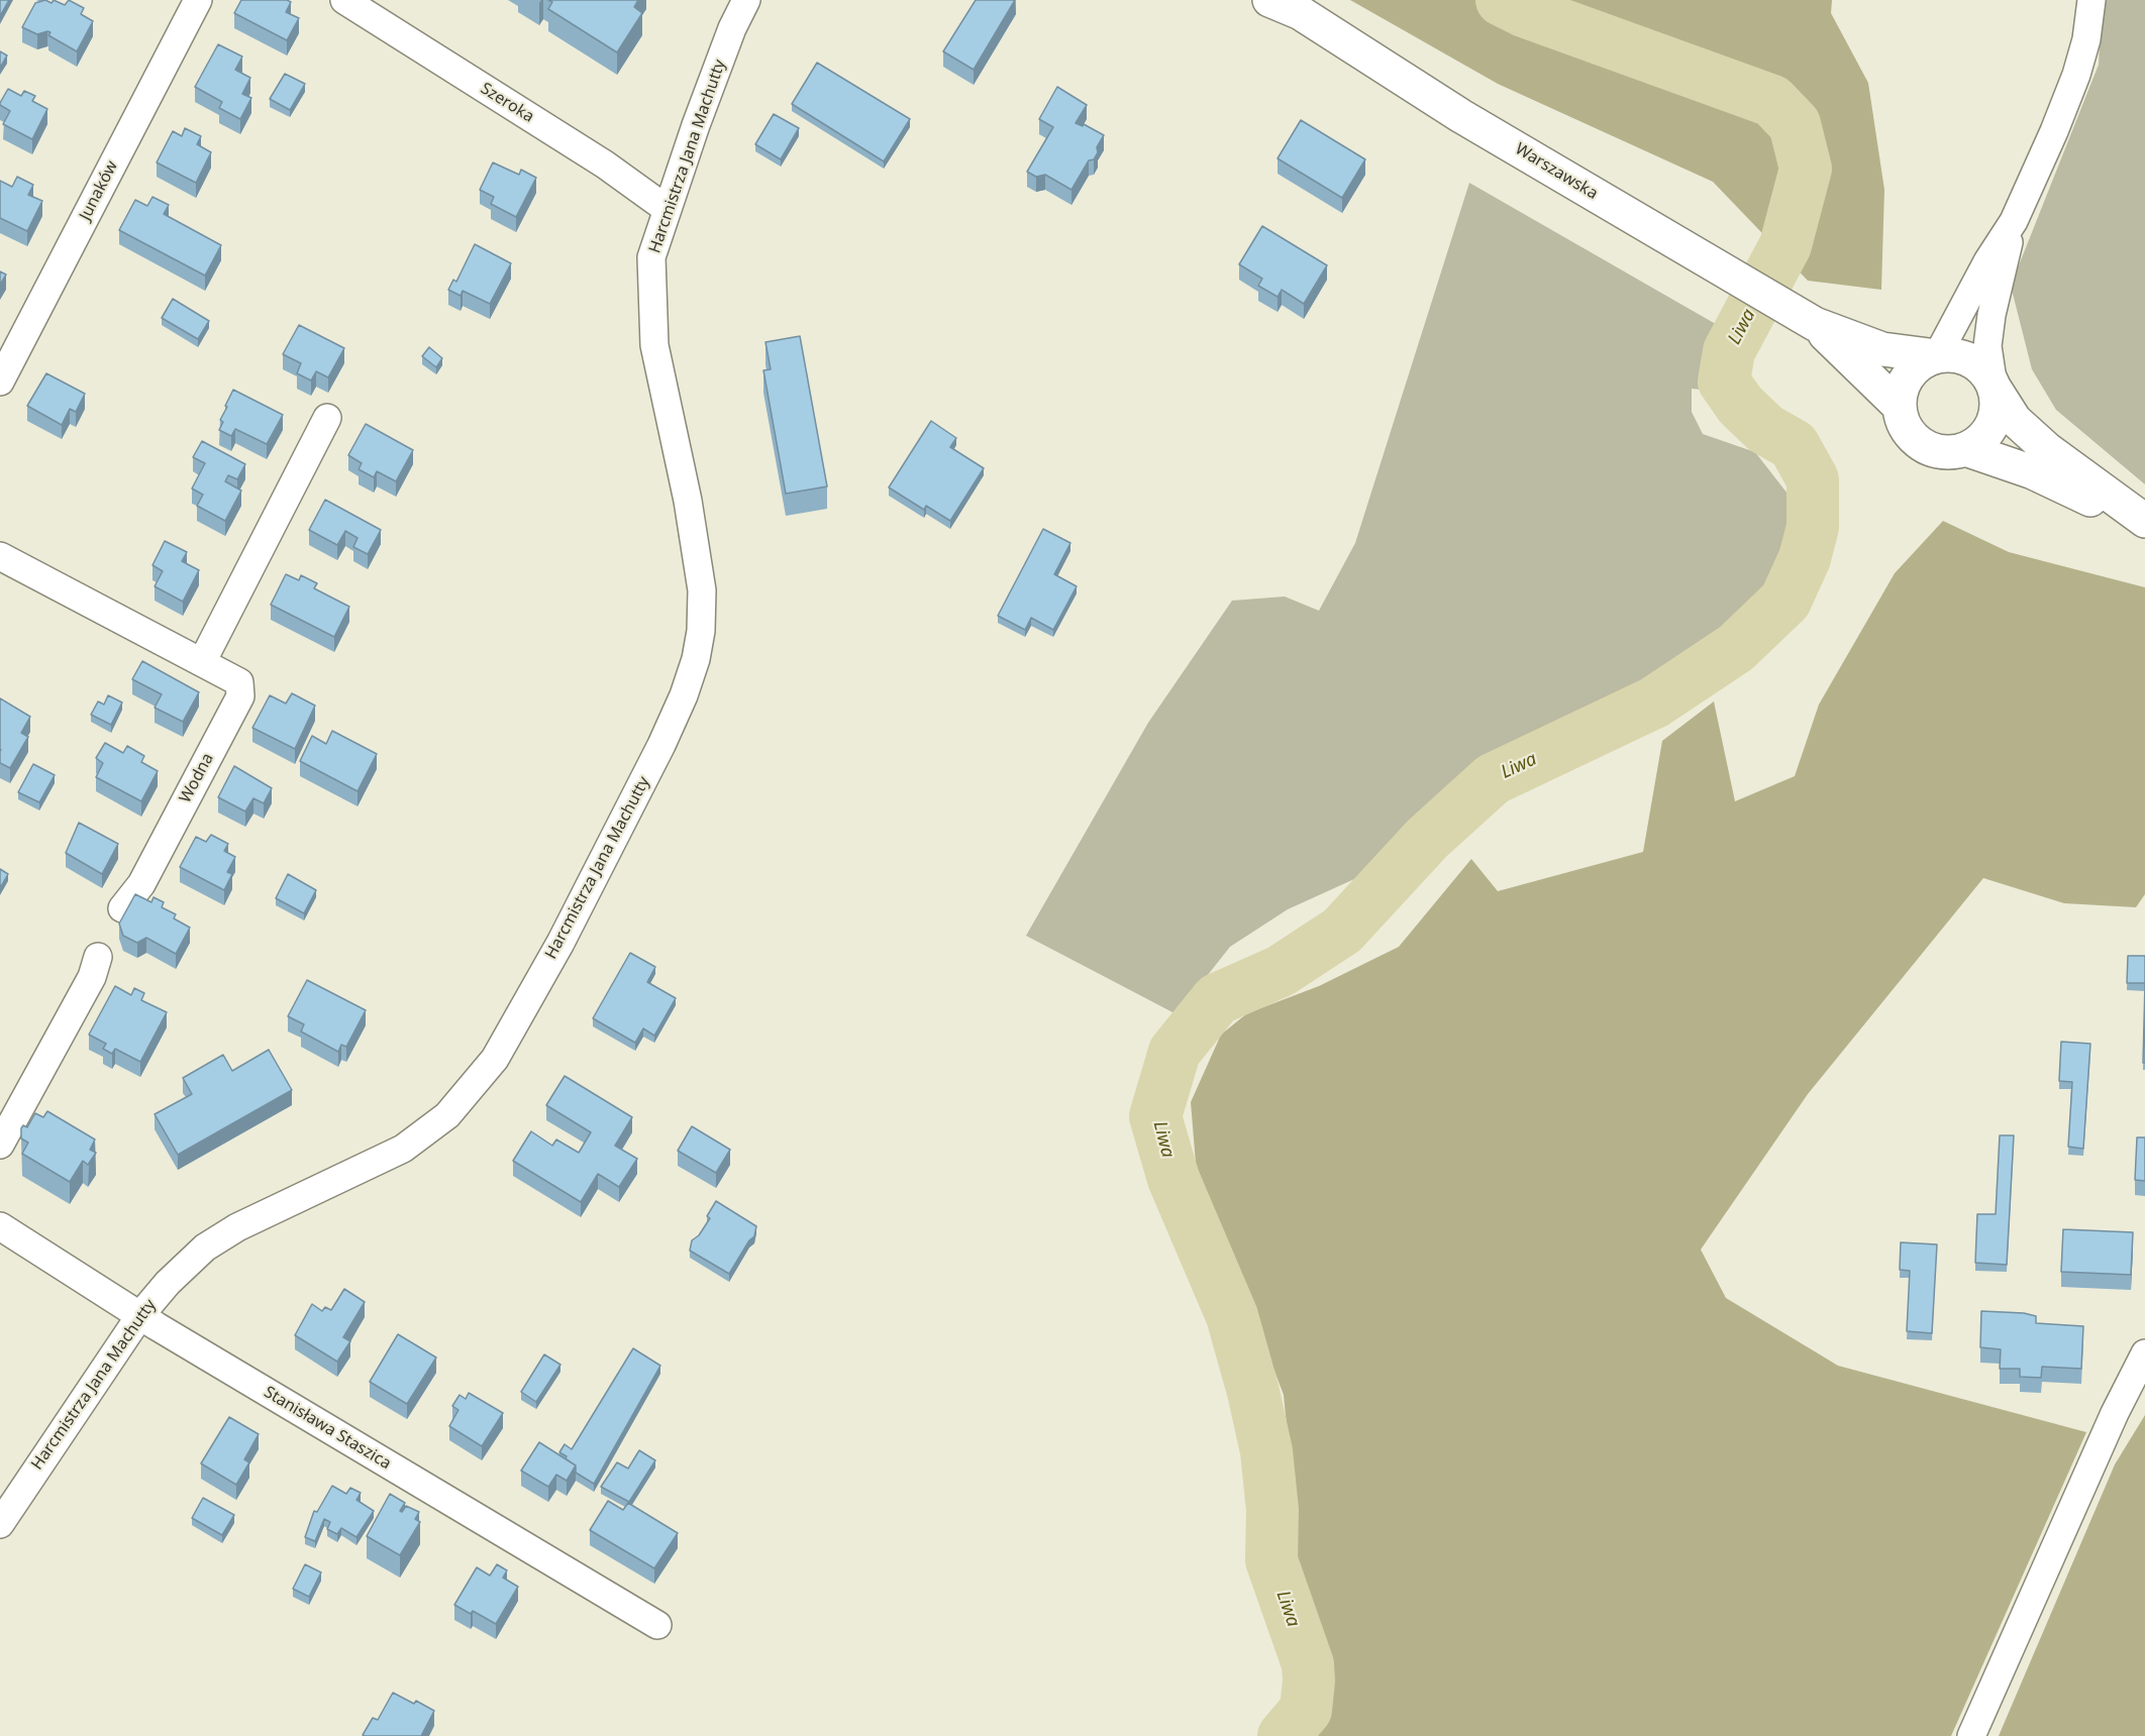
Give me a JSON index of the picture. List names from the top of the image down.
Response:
{
  "streets": {
    "main road": ["Warszawska"],
    "street": [
      "Szeroka",
      "Harcmistrza Jana Machutty",
      "Junaków",
      "Wodna",
      "Stanisława Staszica"
    ]
  },
  "crossings": [
    ["Szeroka", "Harcmistrza Jana Machutty"],
    ["Harcmistrza Jana Machutty", "Stanisława Staszica"]
  ],
  "water": ["Liwa"]
}
